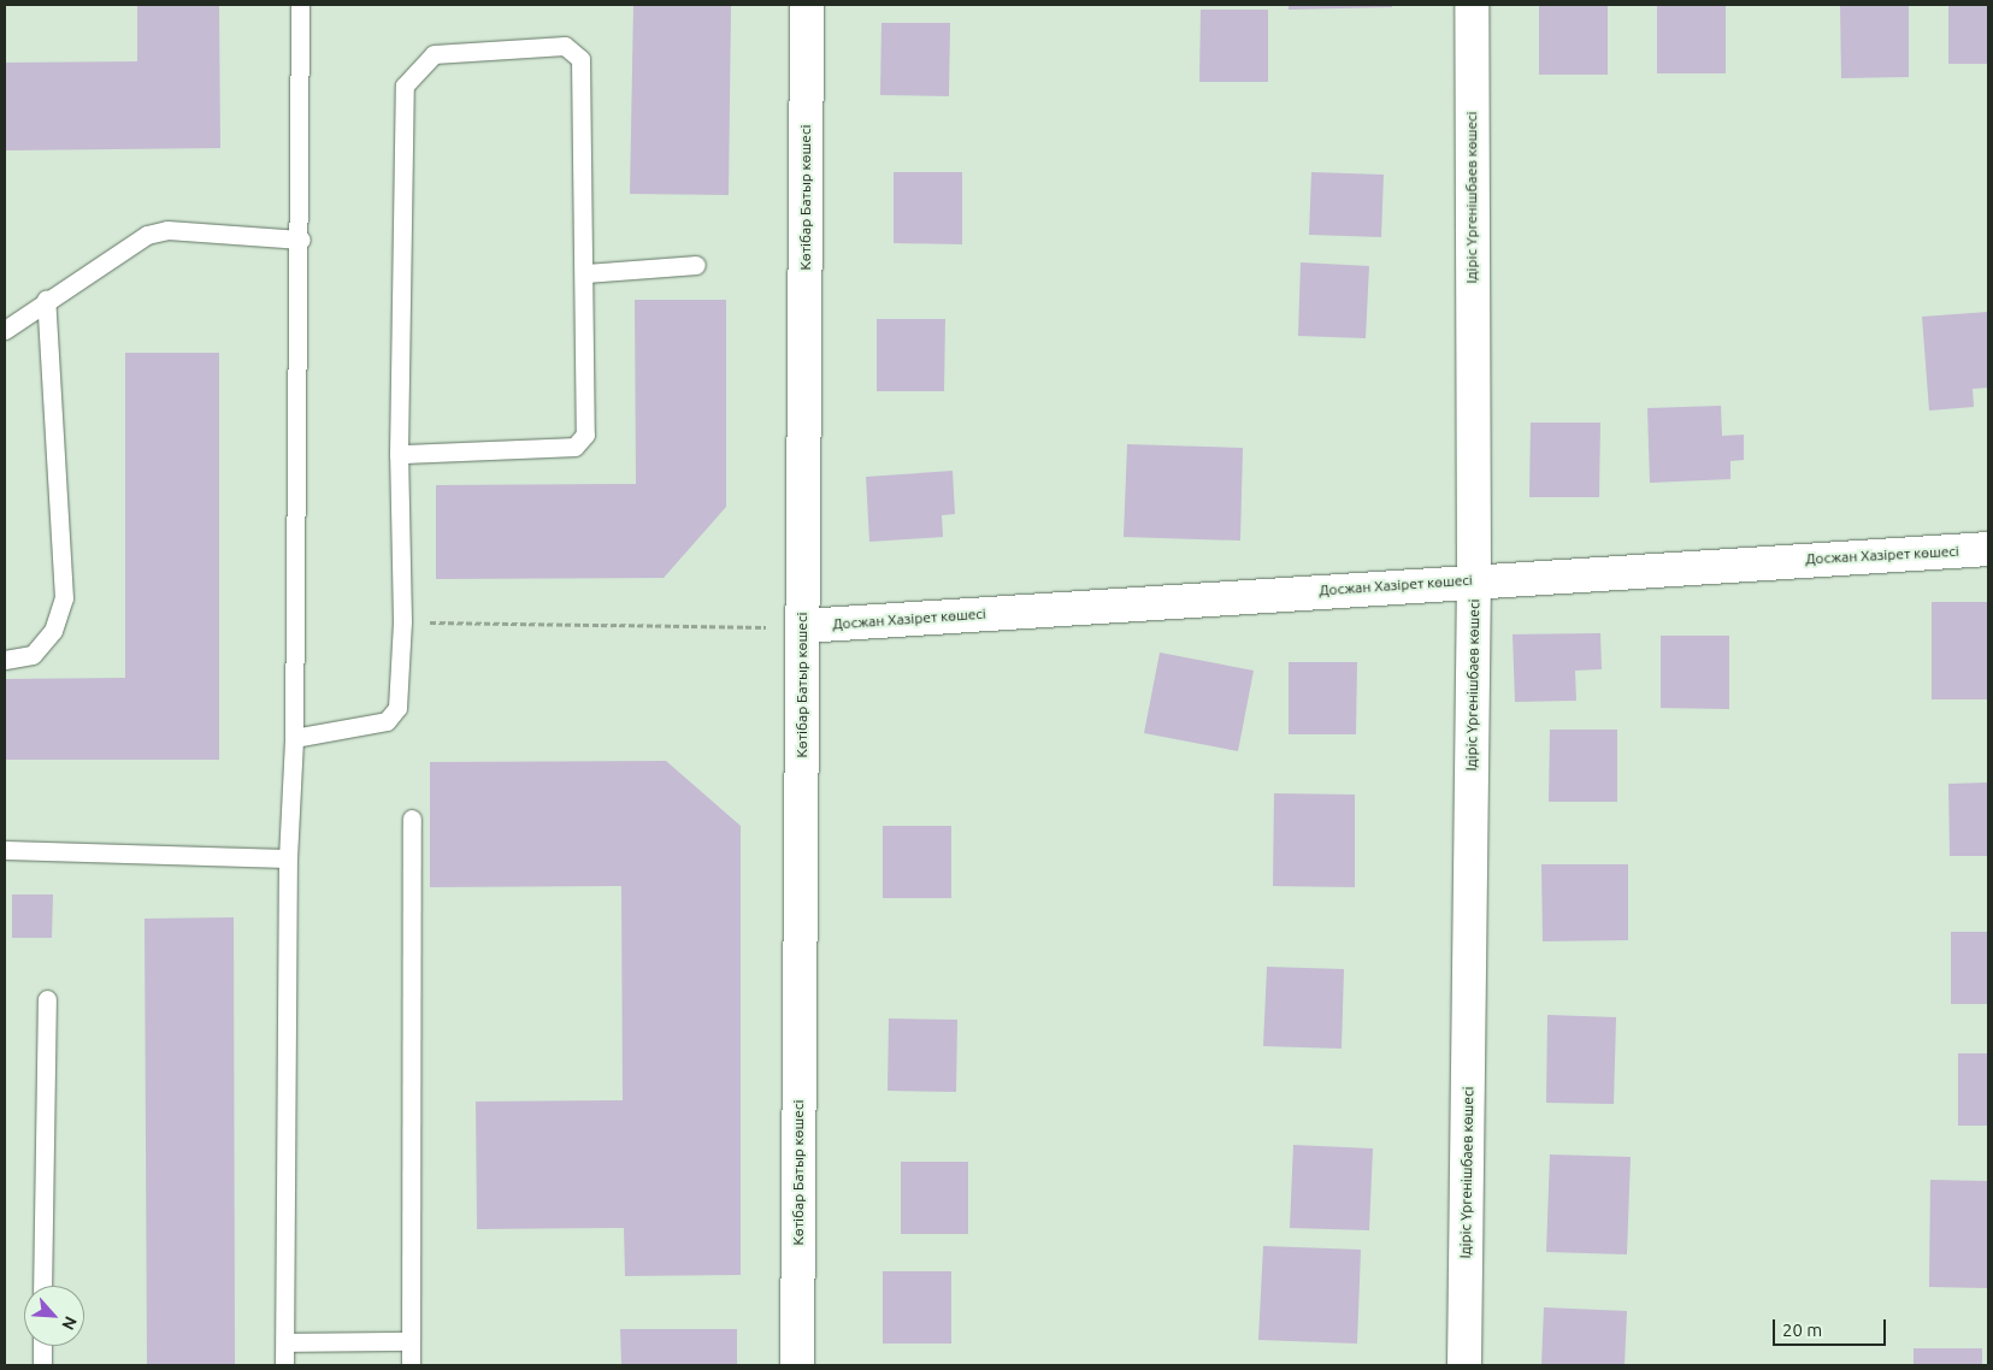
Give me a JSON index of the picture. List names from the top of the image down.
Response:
{
  "streets": {
    "street": ["Көтібар Батыр көшесі", "Ідіріс Үргенішбаев көшесі", "Досжан Хазірет көшесі"]
  },
  "crossings": [
    ["Көтібар Батыр көшесі", "Досжан Хазірет көшесі"],
    ["Ідіріс Үргенішбаев көшесі", "Досжан Хазірет көшесі"]
  ],
  "scale_bar": "20 m",
  "north": "bottom right"
}
